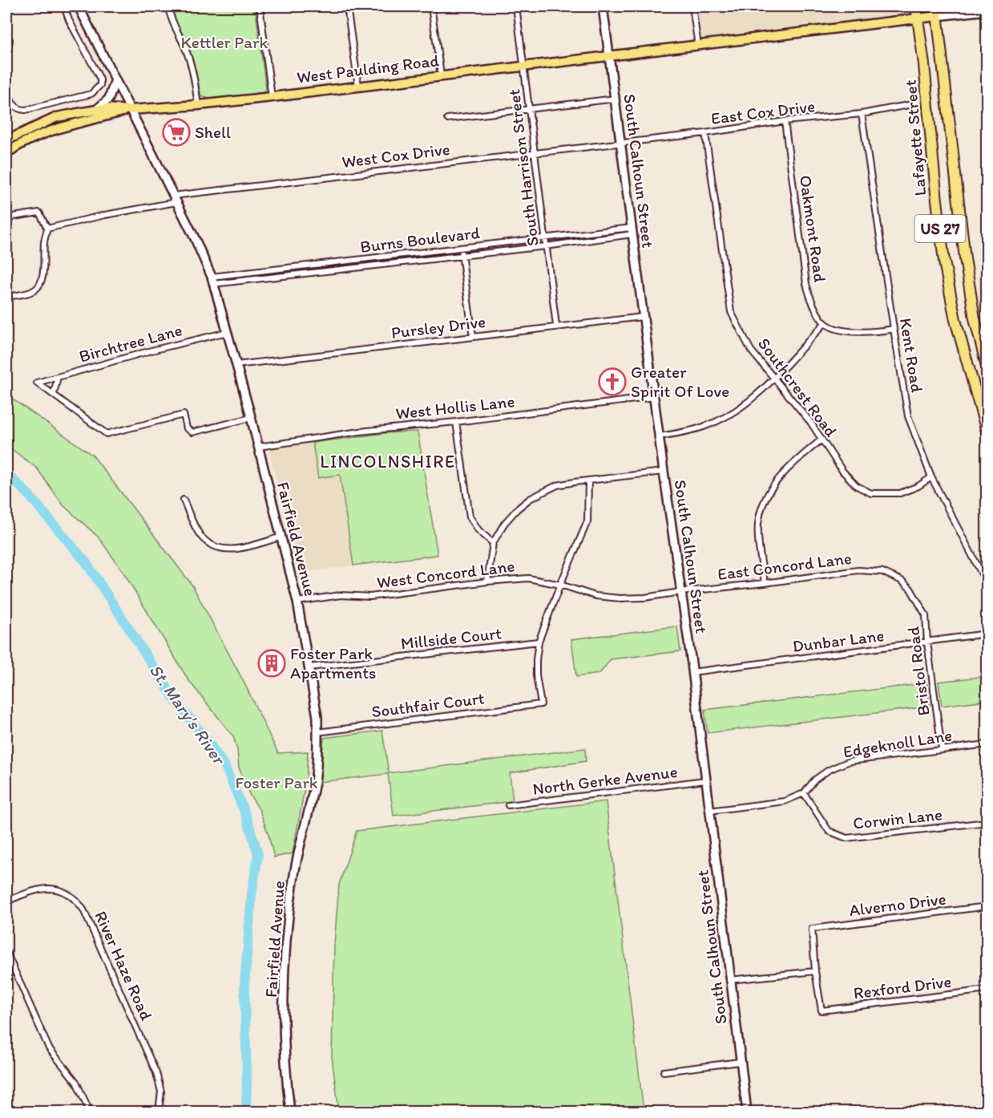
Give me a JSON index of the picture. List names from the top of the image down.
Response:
{
  "streets": {
    "highway": ["Lafayette Street", "US 27"],
    "main road": ["West Paulding Road", "South Calhoun Street", "Fairfield Avenue"],
    "street": [
      "East Cox Drive",
      "West Cox Drive",
      "South Harrison Street",
      "Oakmont Road",
      "Burns Boulevard",
      "Pursley Drive",
      "Birchtree Lane",
      "Kent Road",
      "Southcrest Road",
      "West Hollis Lane",
      "East Concord Lane",
      "West Concord Lane",
      "Millside Court",
      "Dunbar Lane",
      "Bristol Road",
      "Southfair Court",
      "Edgeknoll Lane",
      "North Gerke Avenue",
      "Corwin Lane",
      "Alverno Drive",
      "River Haze Road",
      "Rexford Drive"
    ]
  },
  "crossings": [
    ["West Paulding Road", "Lafayette Street"],
    ["West Paulding Road", "South Harrison Street"],
    ["West Paulding Road", "South Calhoun Street"],
    ["West Paulding Road", "Fairfield Avenue"],
    ["East Cox Drive", "West Cox Drive"],
    ["East Cox Drive", "South Calhoun Street"],
    ["East Cox Drive", "Oakmont Road"],
    ["East Cox Drive", "Kent Road"],
    ["East Cox Drive", "Southcrest Road"],
    ["West Cox Drive", "South Harrison Street"],
    ["West Cox Drive", "South Calhoun Street"],
    ["West Cox Drive", "Fairfield Avenue"],
    ["South Harrison Street", "Burns Boulevard"],
    ["South Harrison Street", "Pursley Drive"],
    ["South Calhoun Street", "Burns Boulevard"],
    ["South Calhoun Street", "Pursley Drive"],
    ["South Calhoun Street", "West Hollis Lane"],
    ["South Calhoun Street", "East Concord Lane"],
    ["South Calhoun Street", "West Concord Lane"],
    ["South Calhoun Street", "Dunbar Lane"],
    ["South Calhoun Street", "Edgeknoll Lane"],
    ["South Calhoun Street", "North Gerke Avenue"],
    ["Burns Boulevard", "Fairfield Avenue"],
    ["Pursley Drive", "Fairfield Avenue"],
    ["Birchtree Lane", "Fairfield Avenue"],
    ["Kent Road", "Southcrest Road"],
    ["West Hollis Lane", "Fairfield Avenue"],
    ["Fairfield Avenue", "West Concord Lane"],
    ["Fairfield Avenue", "Millside Court"],
    ["Fairfield Avenue", "Southfair Court"],
    ["East Concord Lane", "West Concord Lane"],
    ["East Concord Lane", "Bristol Road"],
    ["Millside Court", "Southfair Court"],
    ["Dunbar Lane", "Bristol Road"],
    ["Bristol Road", "Edgeknoll Lane"],
    ["Edgeknoll Lane", "Corwin Lane"],
    ["Alverno Drive", "Rexford Drive"]
  ],
  "districts": ["LINCOLNSHIRE"],
  "water": ["St. Mary's River"],
  "parks": ["Kettler Park", "Foster Park"],
  "places": {
    "supermarket": ["Shell"],
    "church": ["Greater Spirit Of Love"],
    "building": ["Foster Park Apartments"]
  }
}
